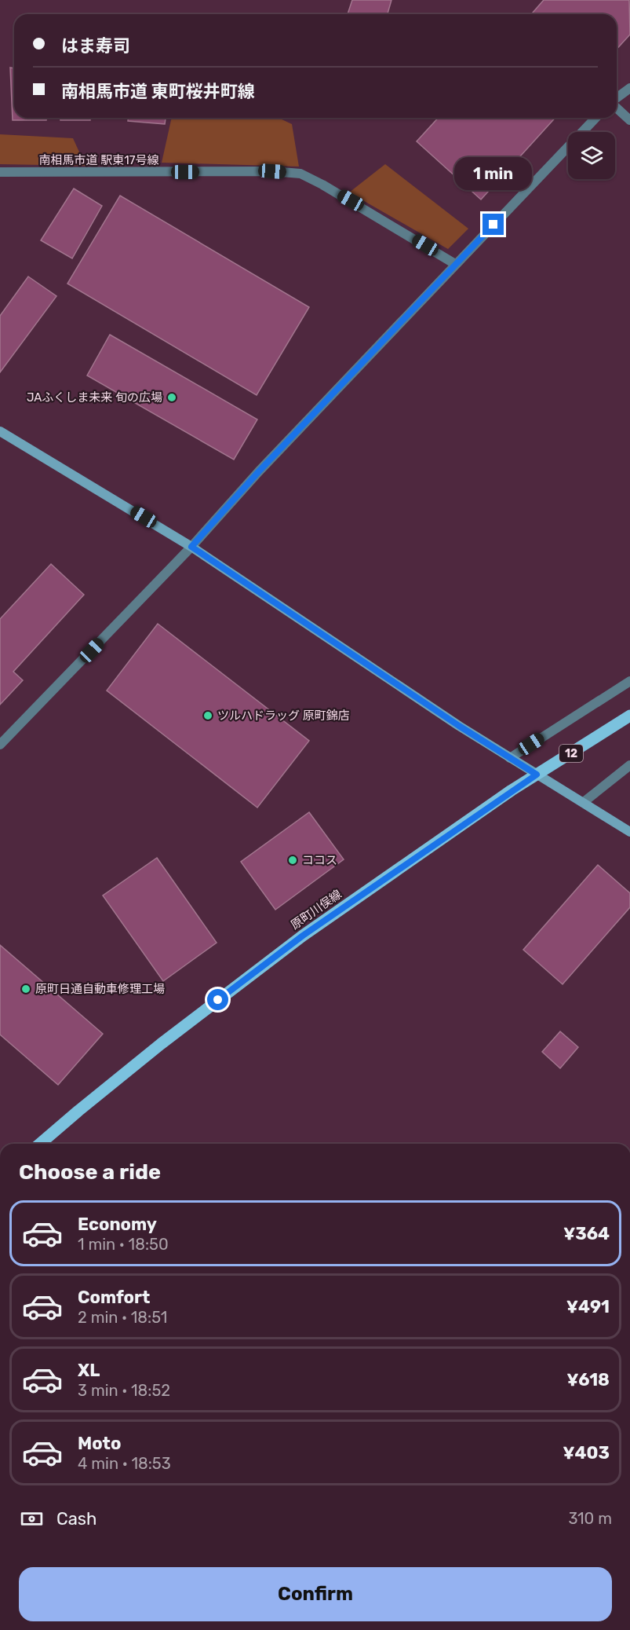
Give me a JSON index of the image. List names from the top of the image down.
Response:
{
  "streets": {
    "main road": ["12", "原町川俣線"],
    "street": ["南相馬市道 駅東17号線"]
  },
  "places": [
    "JAふくしま未来 旬の広場",
    "ツルハドラッグ 原町錦店",
    "ココス",
    "原町日通自動車修理工場"
  ],
  "page": {
    "banner": ["はま寿司", "南相馬市道 東町桜井町線"],
    "bubble": "1 min",
    "heading": "Choose a ride",
    "list": [
      {
        "name": "Economy",
        "note": "1 min · 18:50",
        "value": "¥364"
      },
      {
        "name": "Comfort",
        "note": "2 min · 18:51",
        "value": "¥491"
      },
      {
        "name": "XL",
        "note": "3 min · 18:52",
        "value": "¥618"
      },
      {
        "name": "Moto",
        "note": "4 min · 18:53",
        "value": "¥403"
      }
    ],
    "pay": ["Cash", "310 m"],
    "buttons": "Confirm"
  }
}
